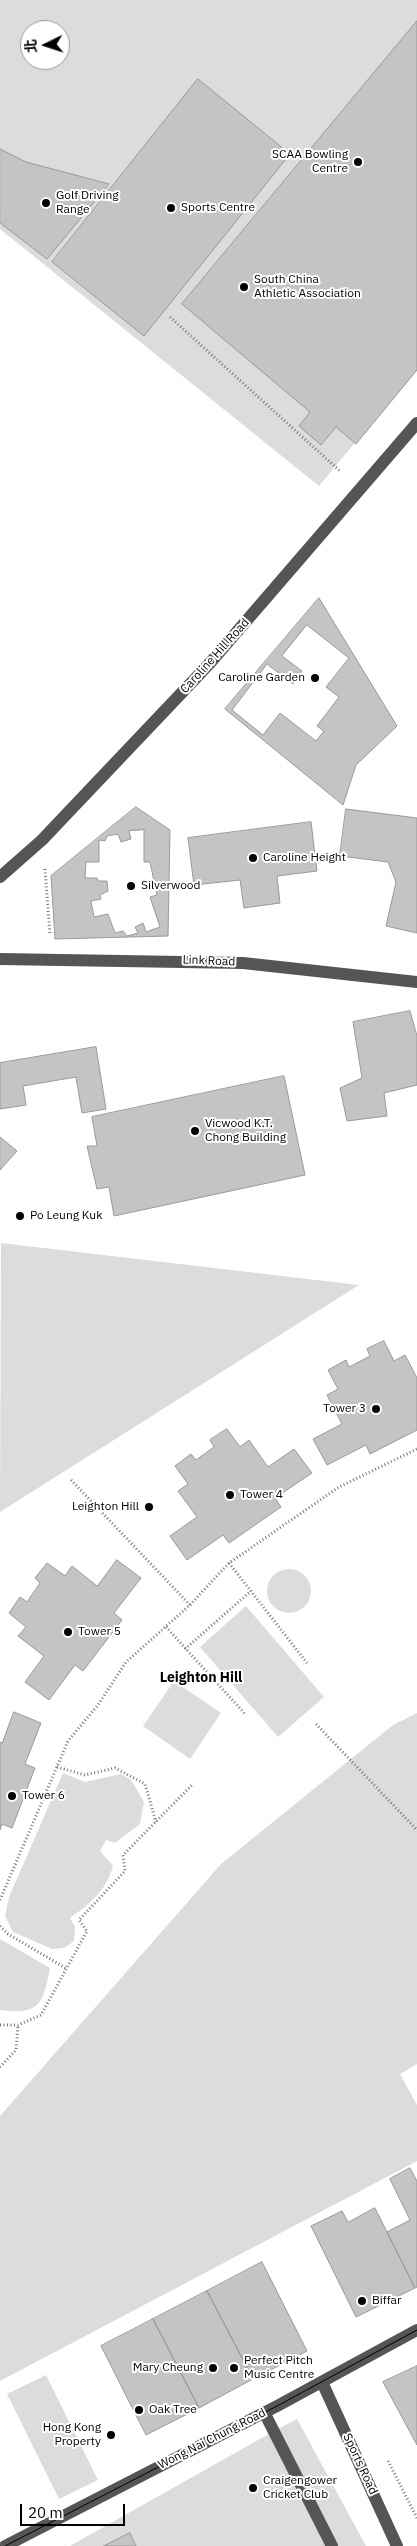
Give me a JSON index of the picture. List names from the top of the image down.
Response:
{
  "streets": {
    "street": [
      "Caroline Hill Road",
      "Link Road",
      "Wong Nai Chung Road",
      "Sports Road"
    ]
  },
  "crossings": [
    ["Wong Nai Chung Road", "Sports Road"]
  ],
  "districts": ["Leighton Hill"],
  "places": [
    "SCAA Bowling Centre",
    "Golf Driving Range",
    "Sports Centre",
    "South China Athletic Association",
    "Caroline Garden",
    "Caroline Height",
    "Silverwood",
    "Vicwood K.T. Chong Building",
    "Po Leung Kuk",
    "Tower 3",
    "Tower 4",
    "Leighton Hill",
    "Tower 5",
    "Tower 6",
    "Biffar",
    "Mary Cheung",
    "Perfect Pitch Music Centre",
    "Oak Tree",
    "Hong Kong Property",
    "Craigengower Cricket Club"
  ],
  "scale_bar": "20 m",
  "north": "left"
}
